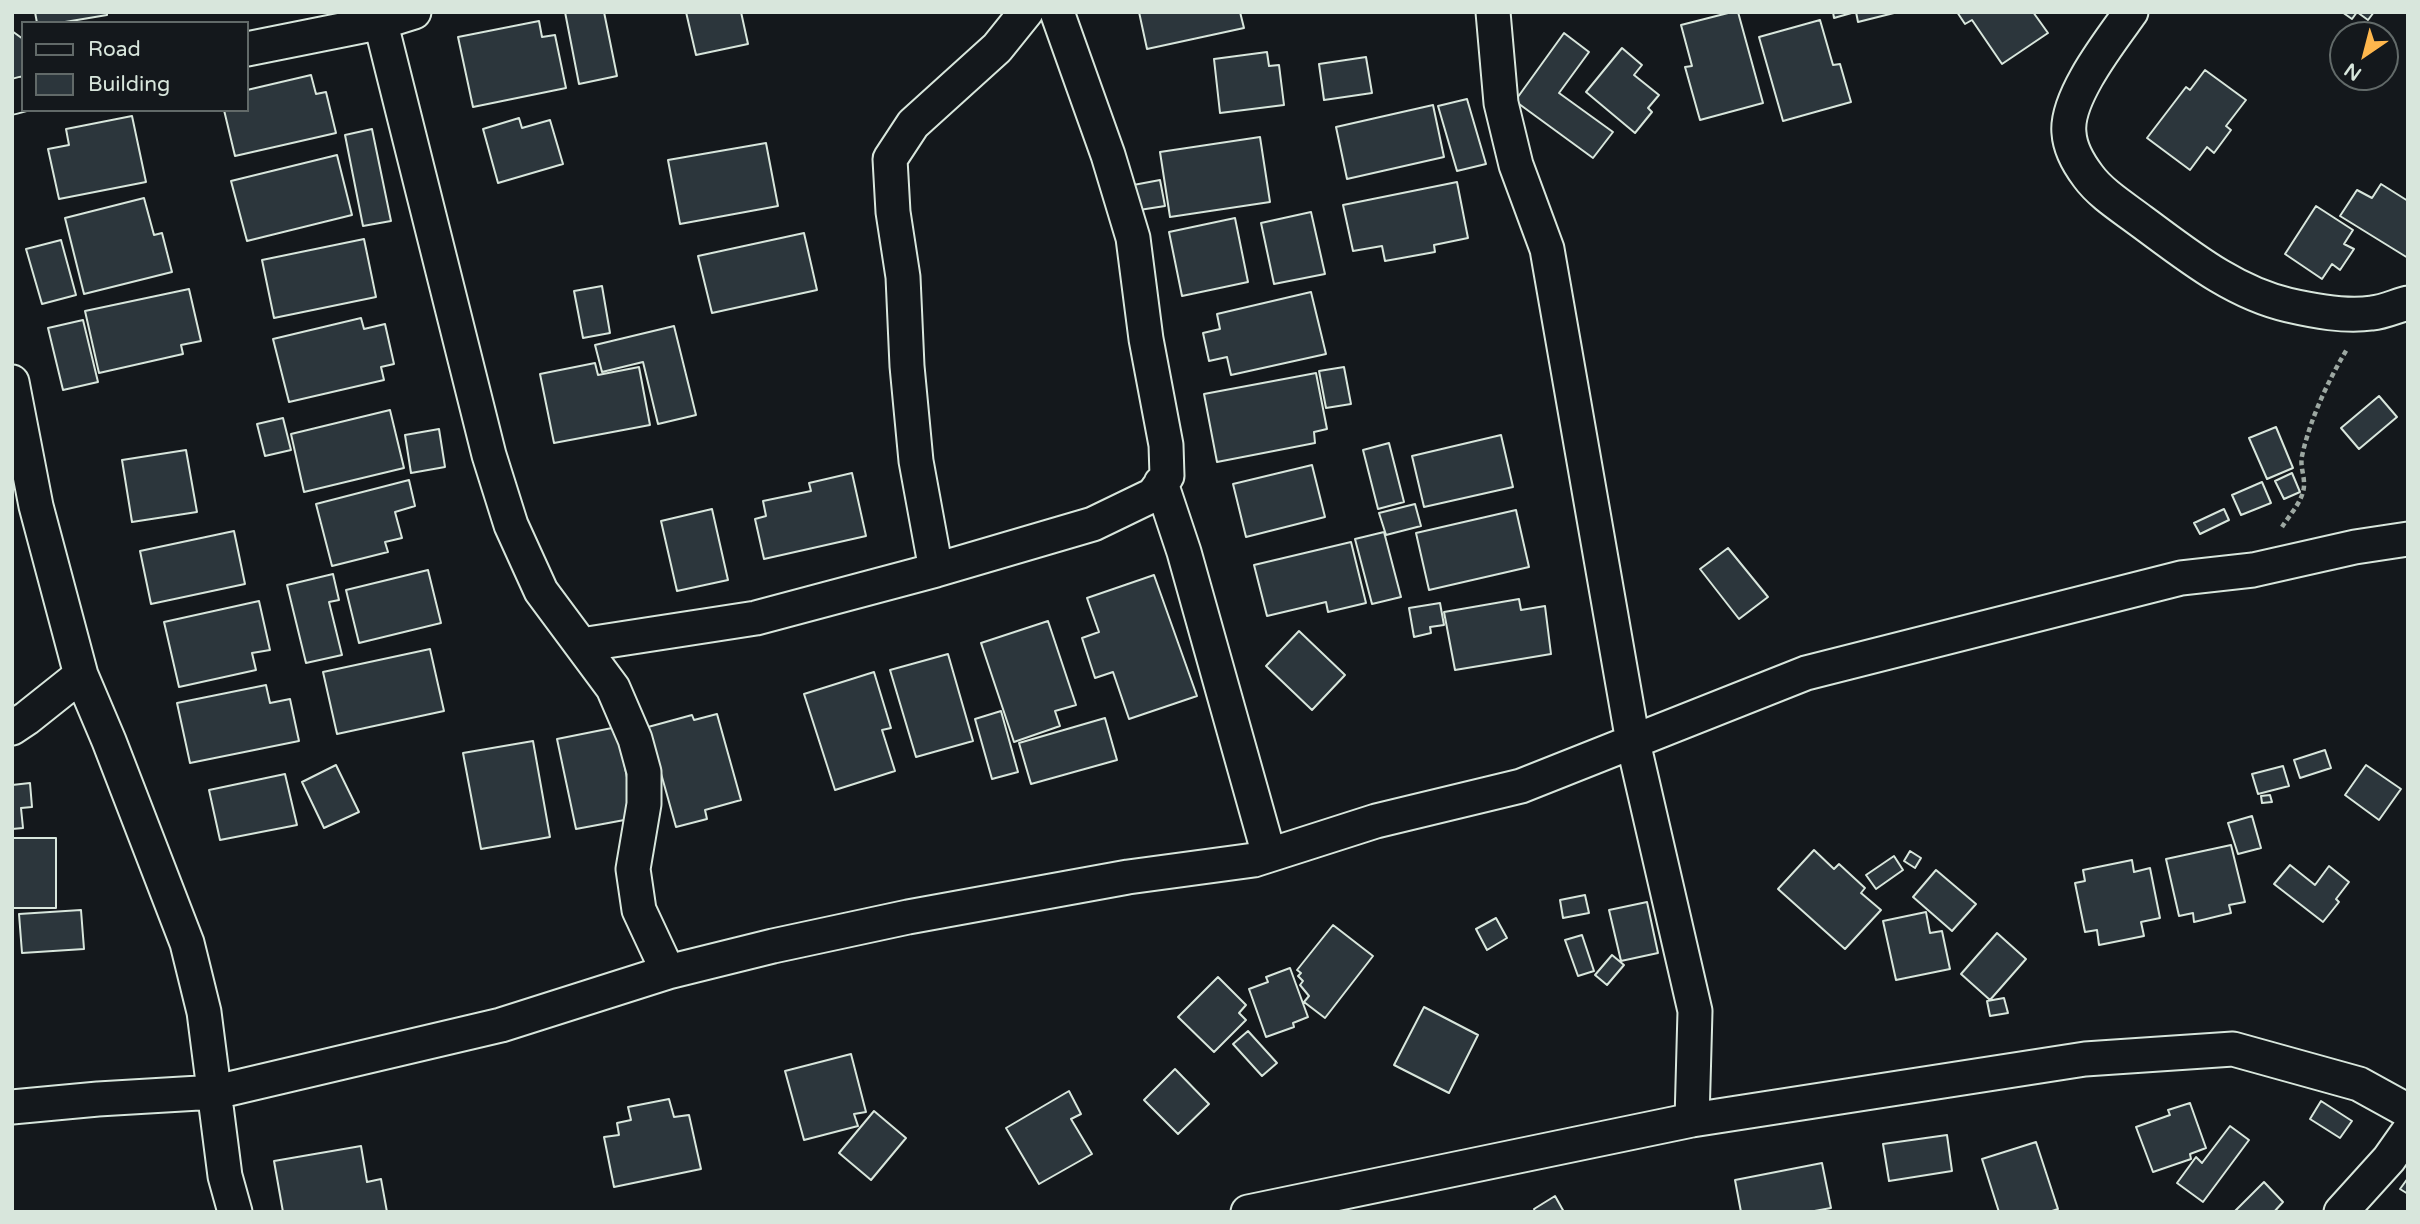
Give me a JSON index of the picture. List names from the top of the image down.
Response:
{
  "legend": ["Road", "Building"],
  "north": "bottom left"
}
